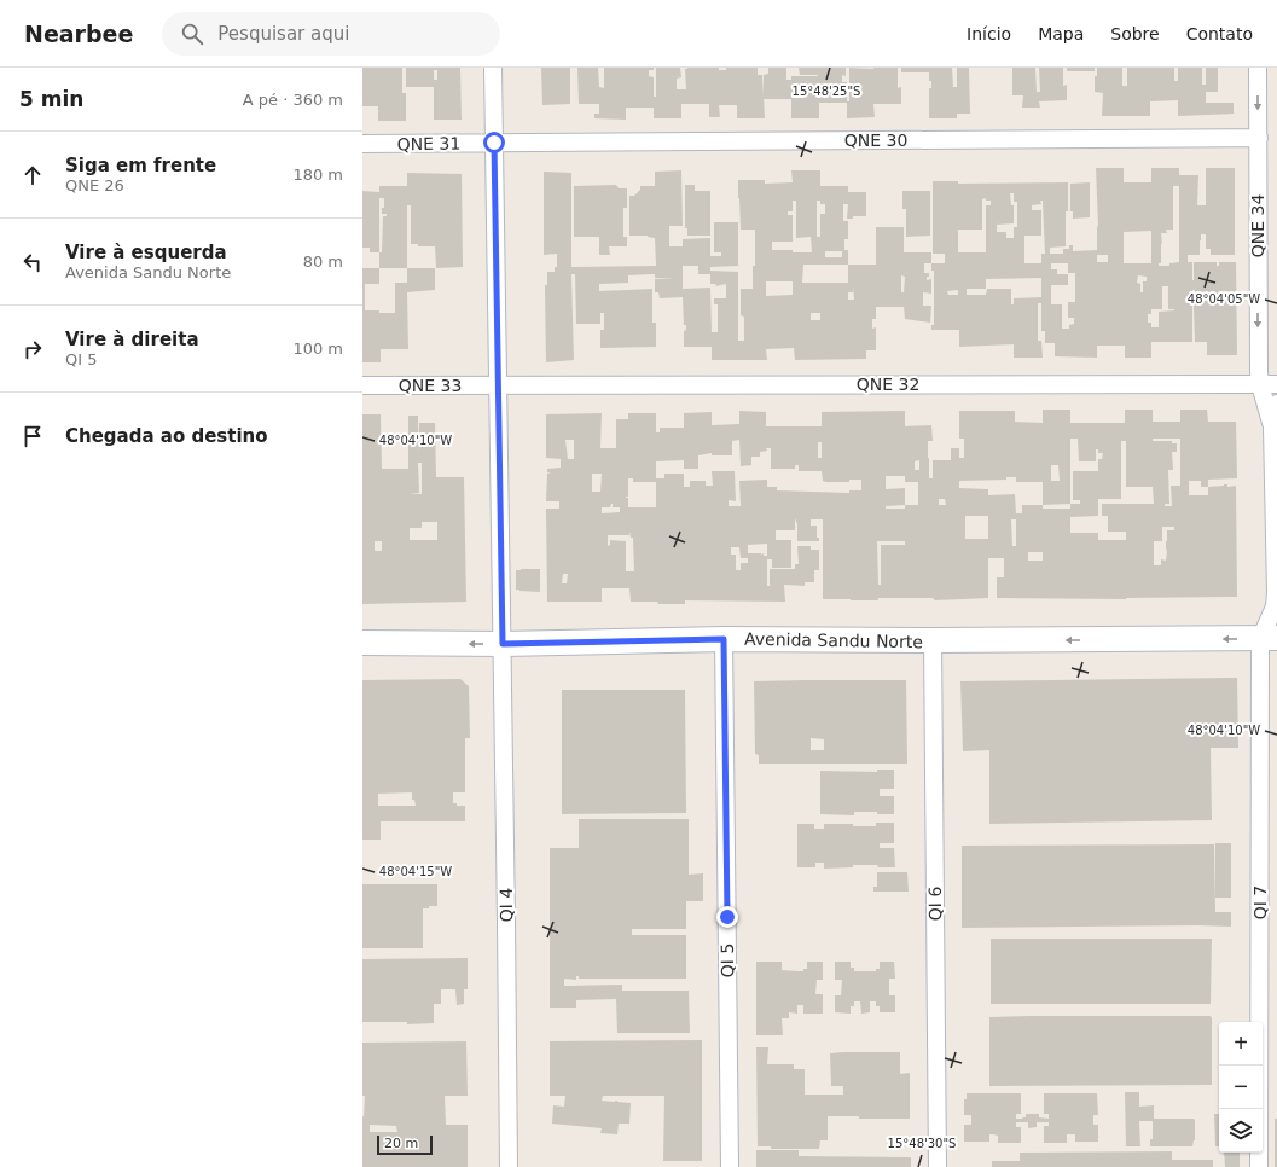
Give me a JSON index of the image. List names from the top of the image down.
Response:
{
  "streets": {
    "main road": ["Avenida Sandu Norte"],
    "street": [
      "QNE 30",
      "QNE 31",
      "QNE 34",
      "QNE 32",
      "QNE 33",
      "QI 7",
      "QI 6",
      "QI 4",
      "QI 5"
    ]
  },
  "crossings": [
    ["QNE 30", "QNE 31"],
    ["QNE 30", "QNE 34"],
    ["QNE 30", "QI 4"],
    ["QNE 31", "QI 4"],
    ["QNE 34", "QNE 32"],
    ["QNE 32", "QNE 33"],
    ["QNE 32", "QI 4"],
    ["QNE 33", "QI 4"],
    ["Avenida Sandu Norte", "QI 7"],
    ["Avenida Sandu Norte", "QI 6"],
    ["Avenida Sandu Norte", "QI 4"],
    ["Avenida Sandu Norte", "QI 5"]
  ],
  "one_way": ["QNE 34", "Avenida Sandu Norte"],
  "scale_bar": "20 m",
  "page": {
    "header": "Nearbee",
    "search": "Pesquisar aqui",
    "nav": [
      "Início",
      "Mapa",
      "Sobre",
      "Contato"
    ],
    "heading": ["5 min", "A pé · 360 m"],
    "list": [
      ["Siga em frente", "QNE 26", "180 m"],
      ["Vire à esquerda", "Avenida Sandu Norte", "80 m"],
      ["Vire à direita", "QI 5", "100 m"],
      "Chegada ao destino"
    ],
    "map_buttons": ["+", "−"],
    "scale": "20 m"
  },
  "coordinates": [
    "15°48'25\"S",
    "48°04'05\"W",
    "48°04'10\"W",
    "48°04'15\"W",
    "15°48'30\"S"
  ]
}
